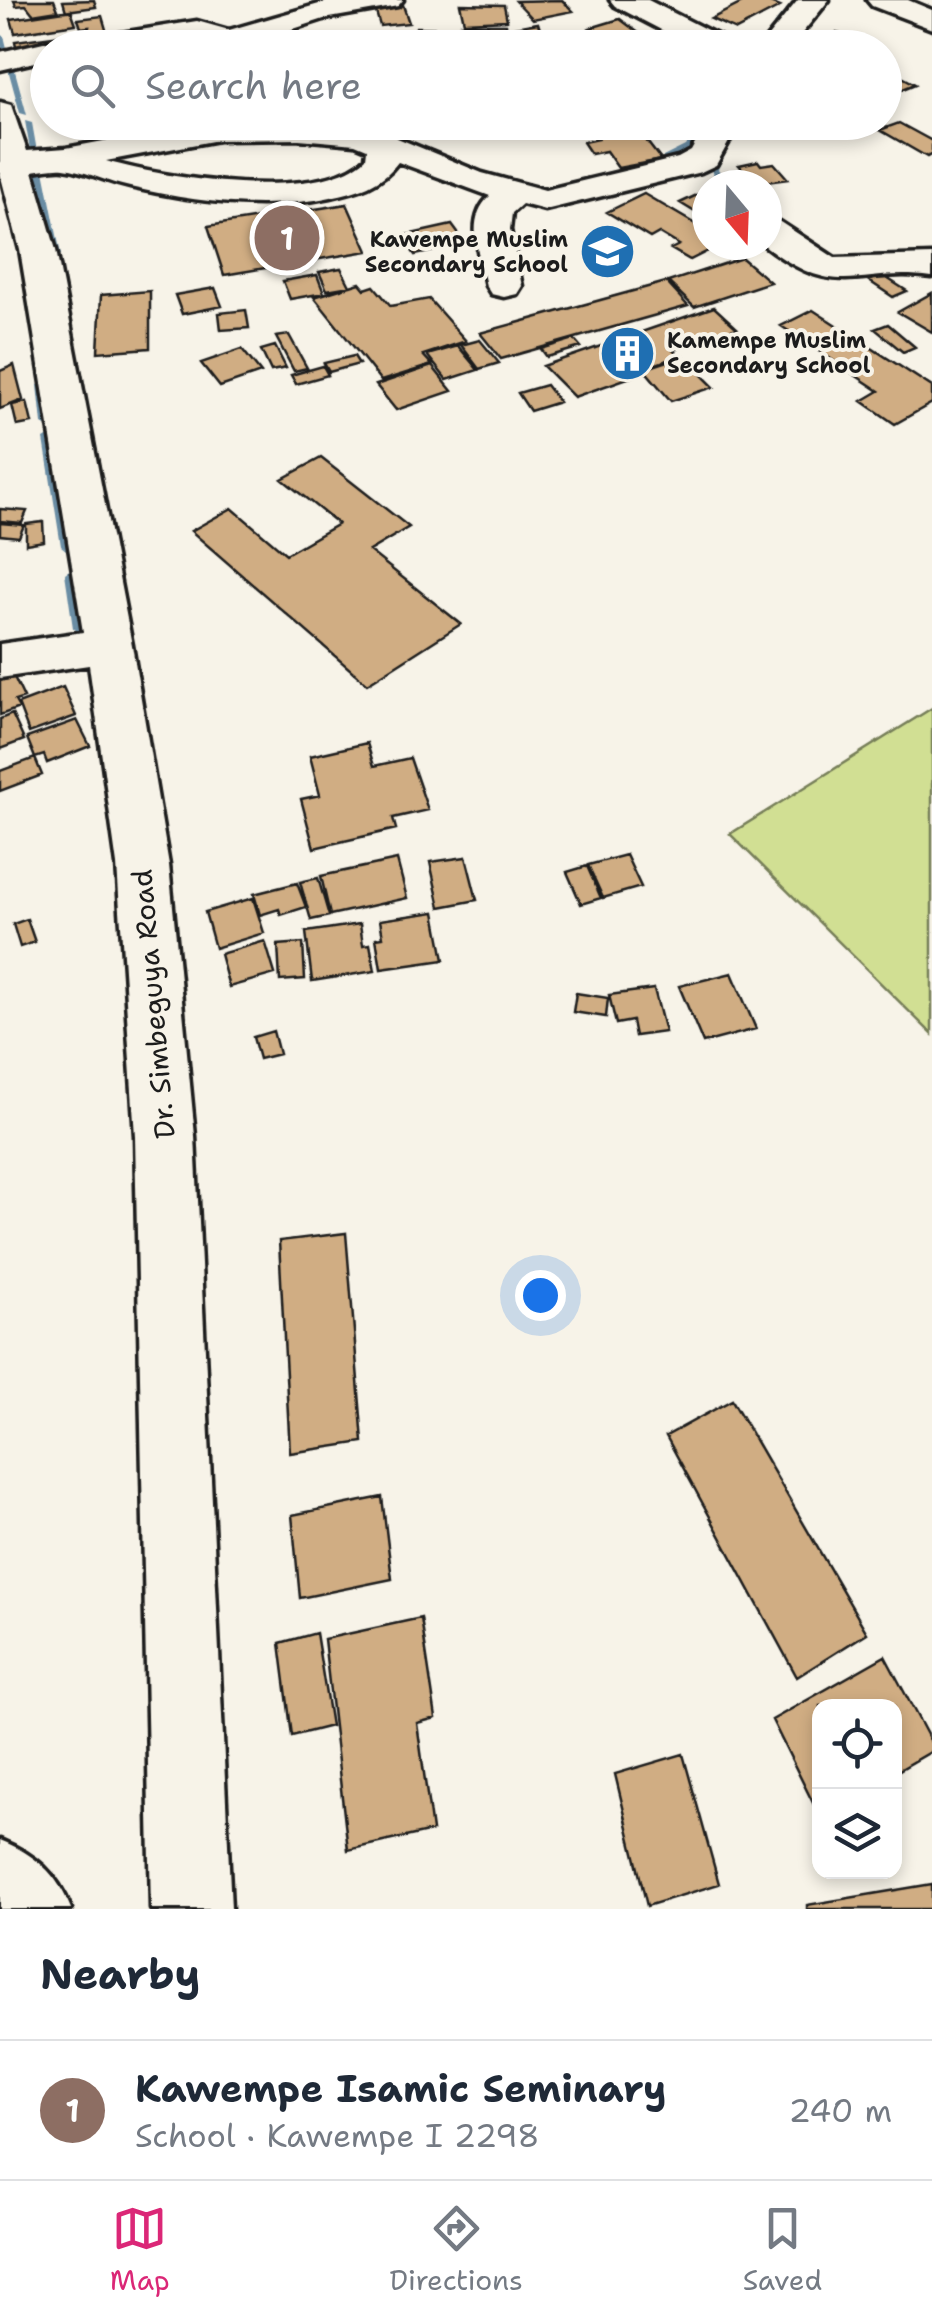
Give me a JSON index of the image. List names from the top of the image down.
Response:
{
  "streets": {
    "street": ["Dr. Simbeguya Road"]
  },
  "places": {
    "school or university": ["Kawempe Muslim Secondary School"],
    "building": ["Kamempe Muslim Secondary School"]
  },
  "north": "bottom",
  "page": {
    "search": "Search here",
    "pins": "1",
    "heading": "Nearby",
    "list": [
      {
        "mark": "1",
        "name": "Kawempe Isamic Seminary",
        "note": "School · Kawempe I 2298",
        "value": "240 m"
      }
    ],
    "nav": ["Map", "Directions", "Saved"]
  }
}
